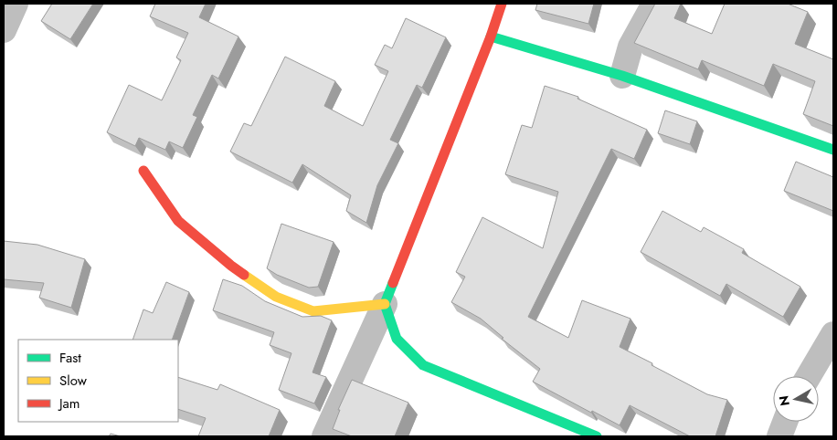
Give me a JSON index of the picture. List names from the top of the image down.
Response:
{
  "legend": ["Fast", "Slow", "Jam"],
  "north": "left"
}
